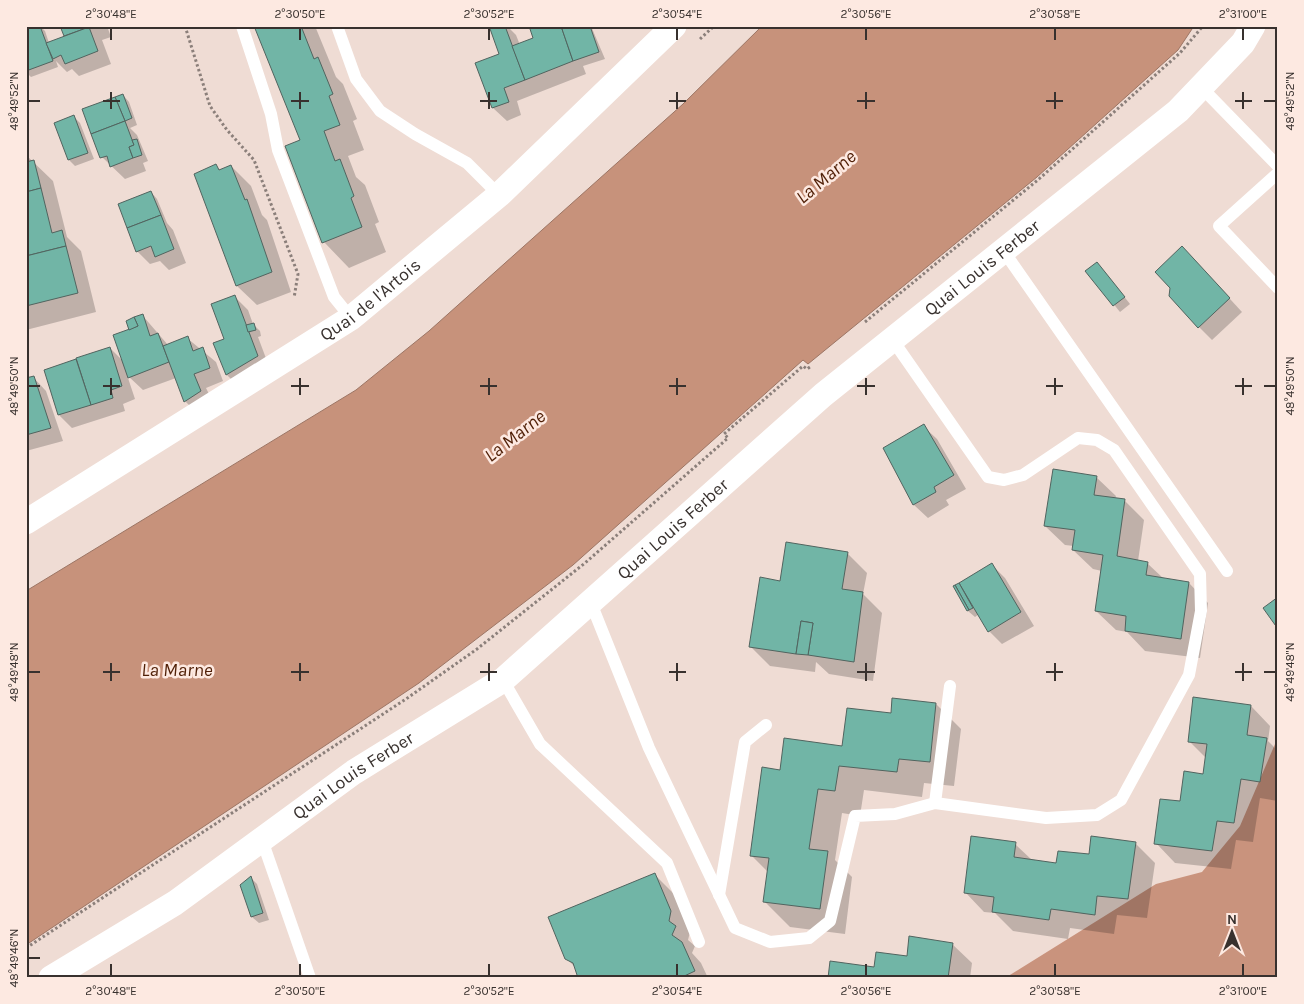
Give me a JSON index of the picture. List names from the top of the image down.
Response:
{
  "streets": {
    "street": ["Quai Louis Ferber", "Quai de l'Artois"]
  },
  "water": ["La Marne"],
  "north": "top",
  "coordinates": [
    "2°30'48\"E",
    "2°30'50\"E",
    "2°30'52\"E",
    "2°30'54\"E",
    "2°30'56\"E",
    "2°30'58\"E",
    "2°31'00\"E",
    "48°49'52\"N",
    "48°49'50\"N",
    "48°49'48\"N",
    "48°49'46\"N"
  ]
}
